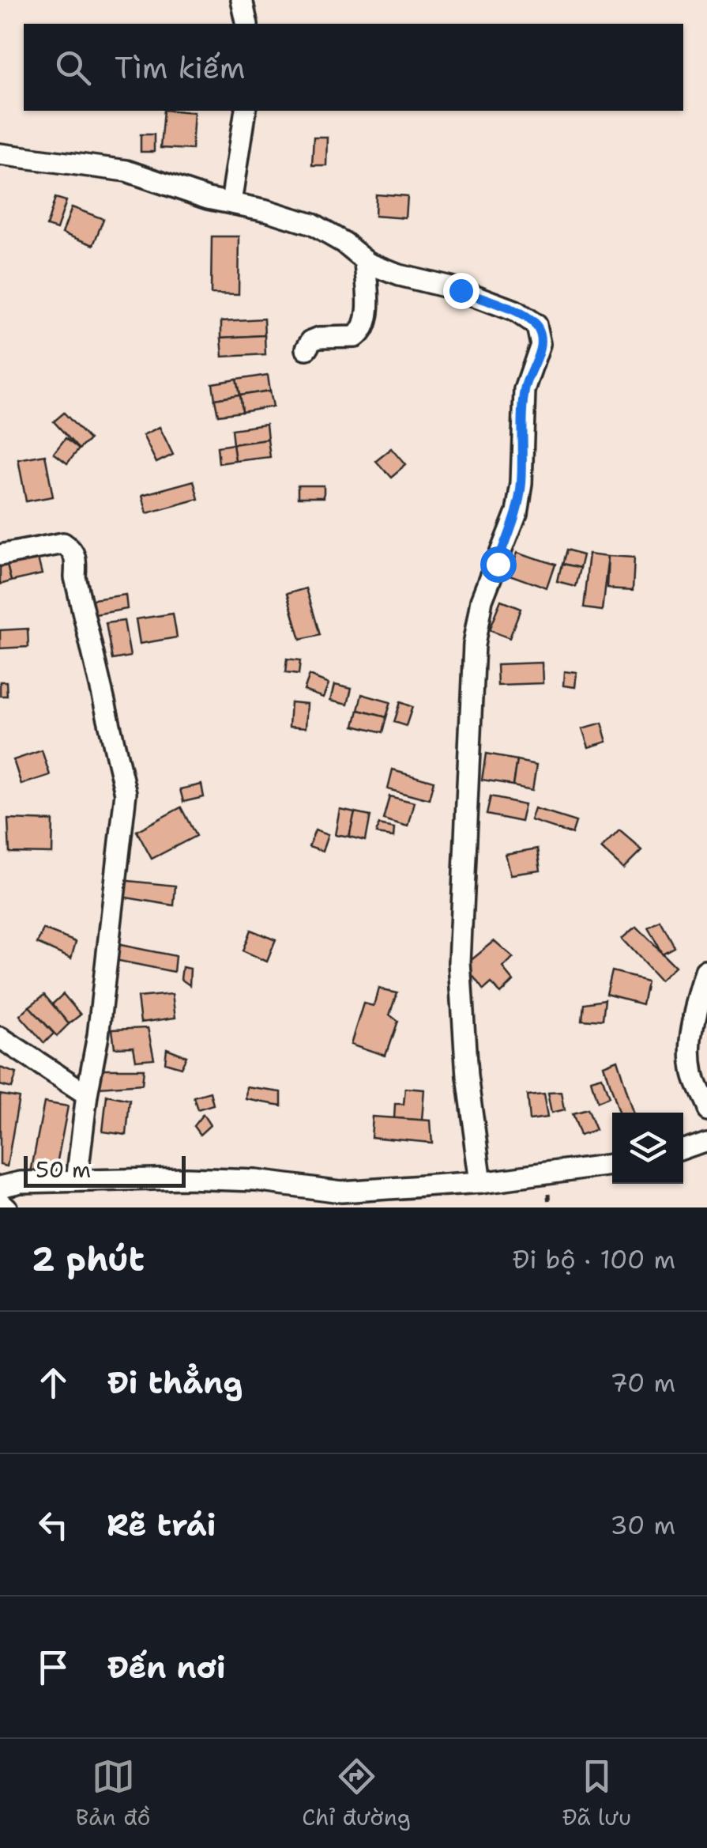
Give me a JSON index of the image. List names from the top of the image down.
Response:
{
  "scale_bar": "50 m",
  "page": {
    "search": "Tìm kiếm",
    "scale": "50 m",
    "heading": ["2 phút", "Đi bộ · 100 m"],
    "list": [
      ["Đi thẳng", "70 m"],
      ["Rẽ trái", "30 m"],
      "Đến nơi"
    ],
    "nav": ["Bản đồ", "Chỉ đường", "Đã lưu"]
  }
}
